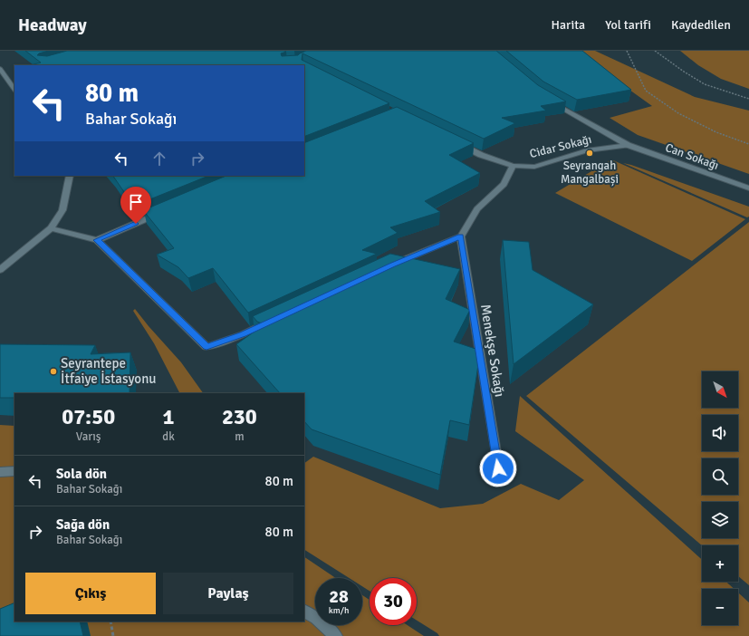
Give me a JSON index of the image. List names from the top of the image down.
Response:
{
  "streets": {
    "street": ["Cidar Sokağı", "Can Sokağı", "Menekşe Sokağı"]
  },
  "crossings": [
    ["Cidar Sokağı", "Can Sokağı"]
  ],
  "places": ["Seyrangah Mangalbași", "Seyrantepe İtfaiye İstasyonu"],
  "north": "bottom right",
  "page": {
    "header": "Headway",
    "nav": ["Harita", "Yol tarifi", "Kaydedilen"],
    "turn": ["80 m", "Bahar Sokağı"],
    "map_buttons": ["+", "−"],
    "eta": [
      "07:50",
      "Varış",
      "1",
      "dk",
      "230",
      "m"
    ],
    "list": [
      {
        "name": "Sola dön",
        "note": "Bahar Sokağı",
        "value": "80 m"
      },
      {
        "name": "Sağa dön",
        "note": "Bahar Sokağı",
        "value": "80 m"
      }
    ],
    "buttons": ["Çıkış", "Paylaş"],
    "speed": "28 km/h",
    "limit": "30"
  }
}
